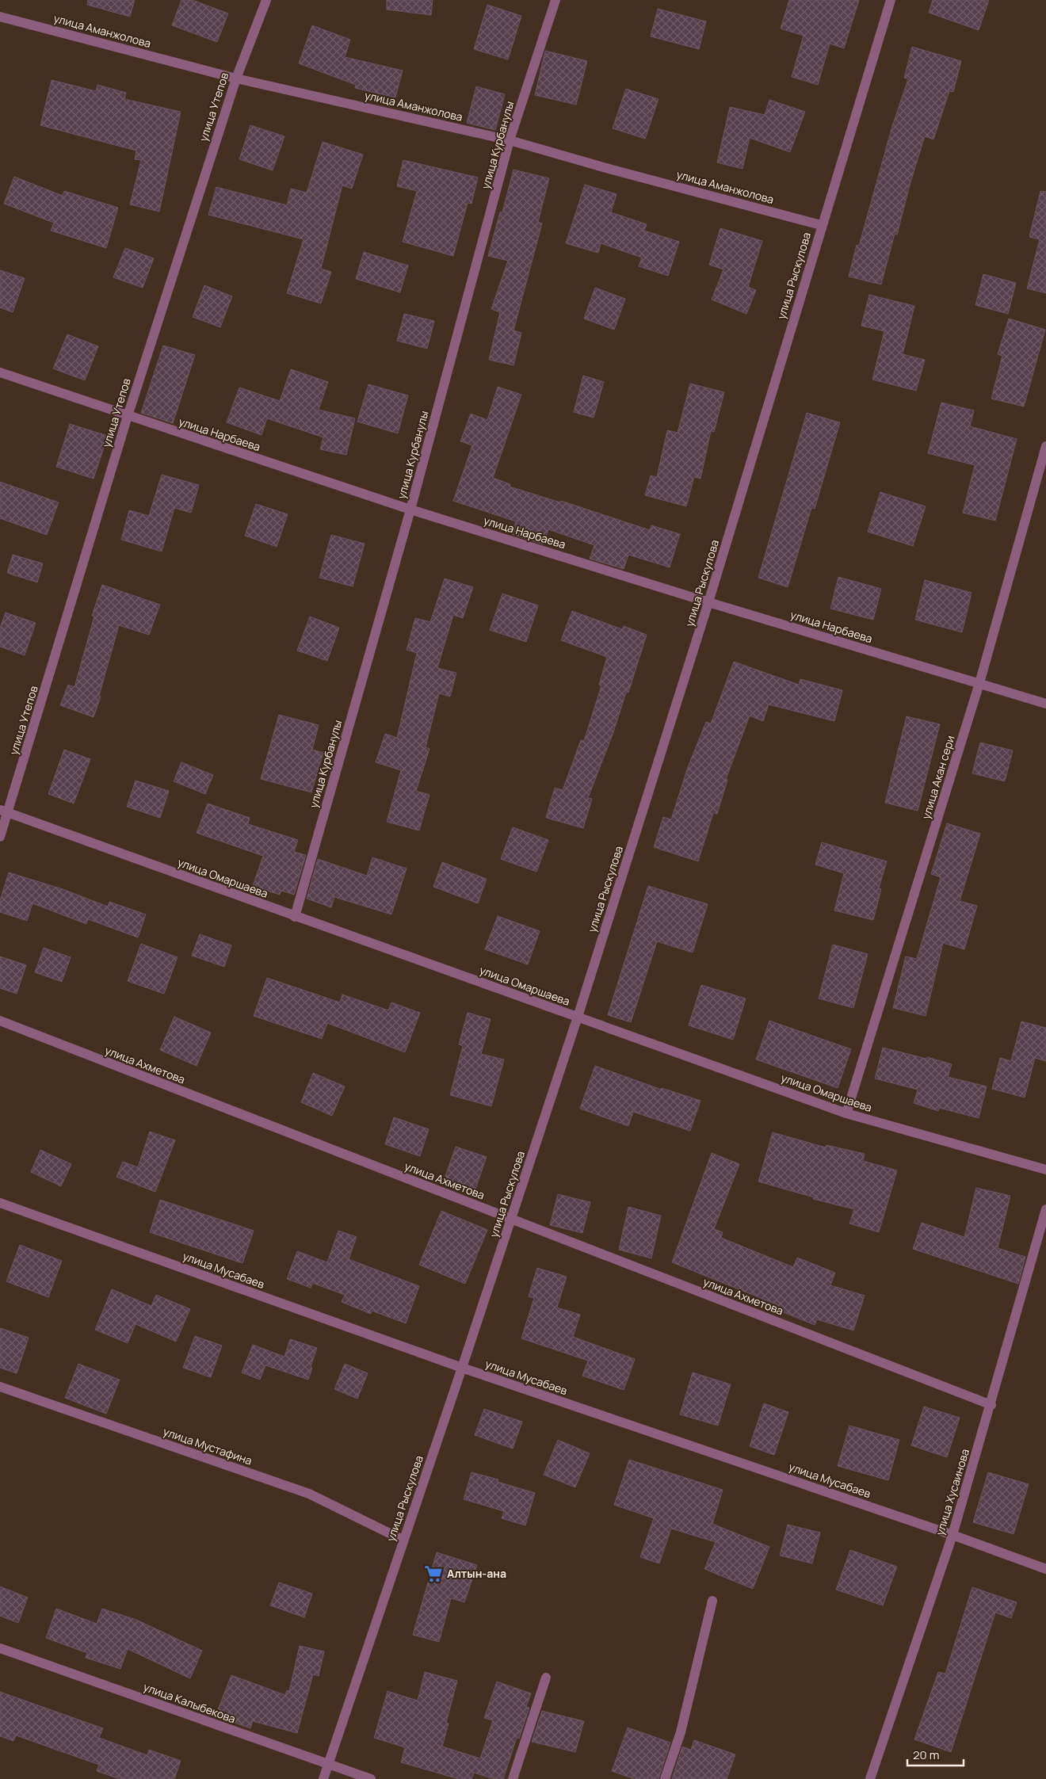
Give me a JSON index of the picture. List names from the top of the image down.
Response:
{
  "streets": {
    "street": [
      "улица Аманжолова",
      "улица Утепов",
      "улица Курбанулы",
      "улица Рыскулова",
      "улица Нарбаева",
      "улица Акан сери",
      "улица Омаршаева",
      "улица Ахметова",
      "улица Мусабаев",
      "улица Мустафина",
      "улица Хусаинова",
      "улица Калыбекова"
    ]
  },
  "crossings": [
    ["улица Аманжолова", "улица Утепов"],
    ["улица Аманжолова", "улица Курбанулы"],
    ["улица Аманжолова", "улица Рыскулова"],
    ["улица Утепов", "улица Нарбаева"],
    ["улица Утепов", "улица Омаршаева"],
    ["улица Курбанулы", "улица Нарбаева"],
    ["улица Курбанулы", "улица Омаршаева"],
    ["улица Рыскулова", "улица Нарбаева"],
    ["улица Рыскулова", "улица Омаршаева"],
    ["улица Рыскулова", "улица Ахметова"],
    ["улица Рыскулова", "улица Мусабаев"],
    ["улица Рыскулова", "улица Мустафина"],
    ["улица Рыскулова", "улица Калыбекова"],
    ["улица Нарбаева", "улица Акан сери"],
    ["улица Акан сери", "улица Омаршаева"],
    ["улица Ахметова", "улица Хусаинова"],
    ["улица Мусабаев", "улица Хусаинова"]
  ],
  "places": {
    "supermarket": ["Алтын-ана"]
  },
  "scale_bar": "20 m"
}
